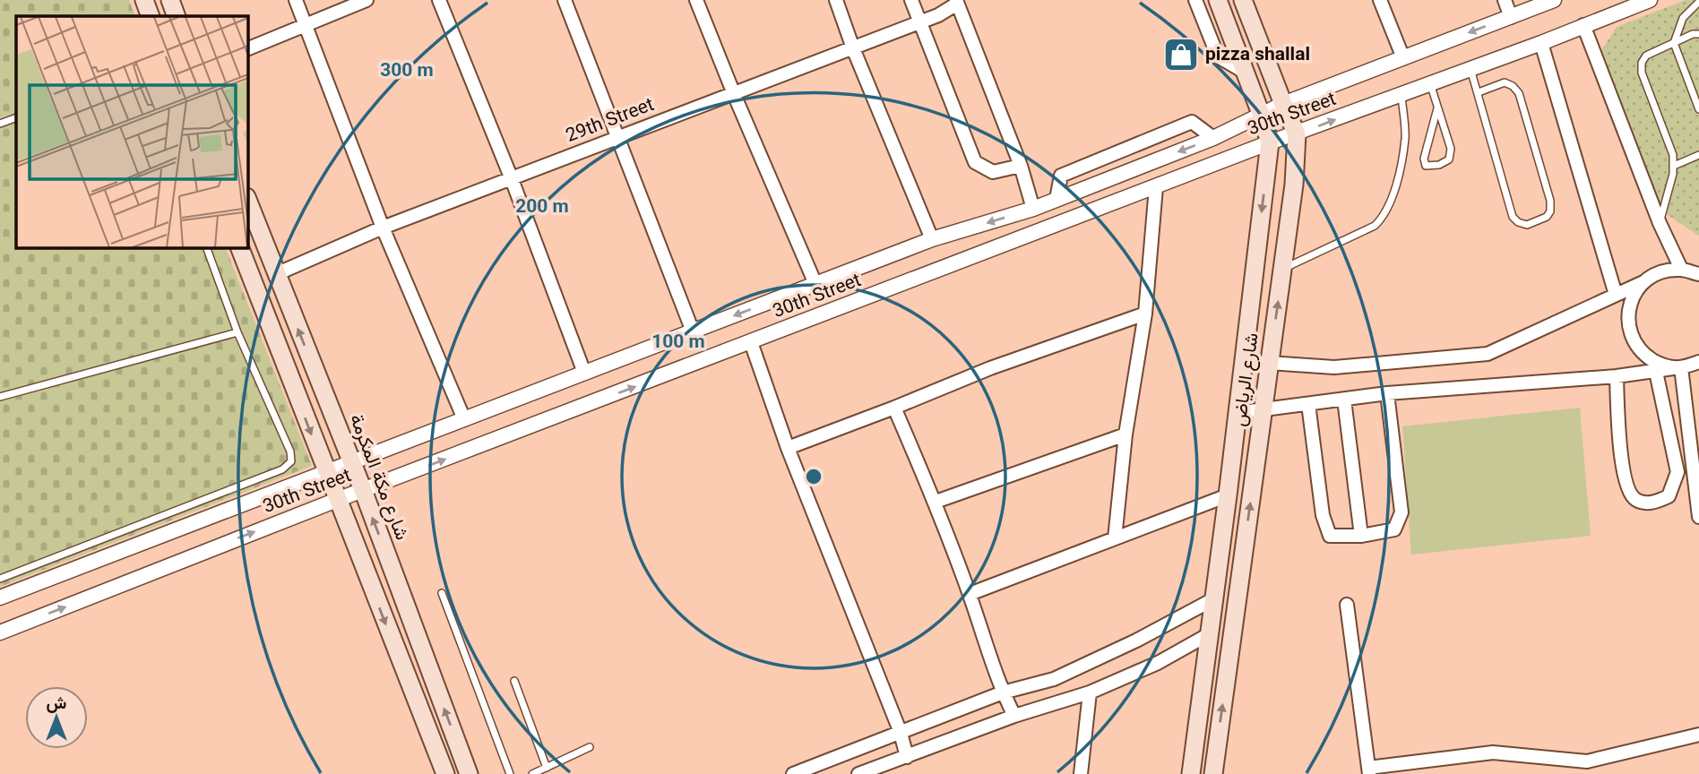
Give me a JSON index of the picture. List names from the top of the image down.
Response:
{
  "streets": {
    "main road": ["شارع الرياض", "شارع مكة المكرمة"],
    "street": ["30th Street", "29th Street"]
  },
  "crossings": [
    ["30th Street", "شارع الرياض"],
    ["30th Street", "شارع مكة المكرمة"],
    ["29th Street", "شارع مكة المكرمة"]
  ],
  "places": {
    "shop": ["pizza shallal"]
  },
  "north": "top",
  "rings": ["300 m", "200 m", "100 m"]
}
